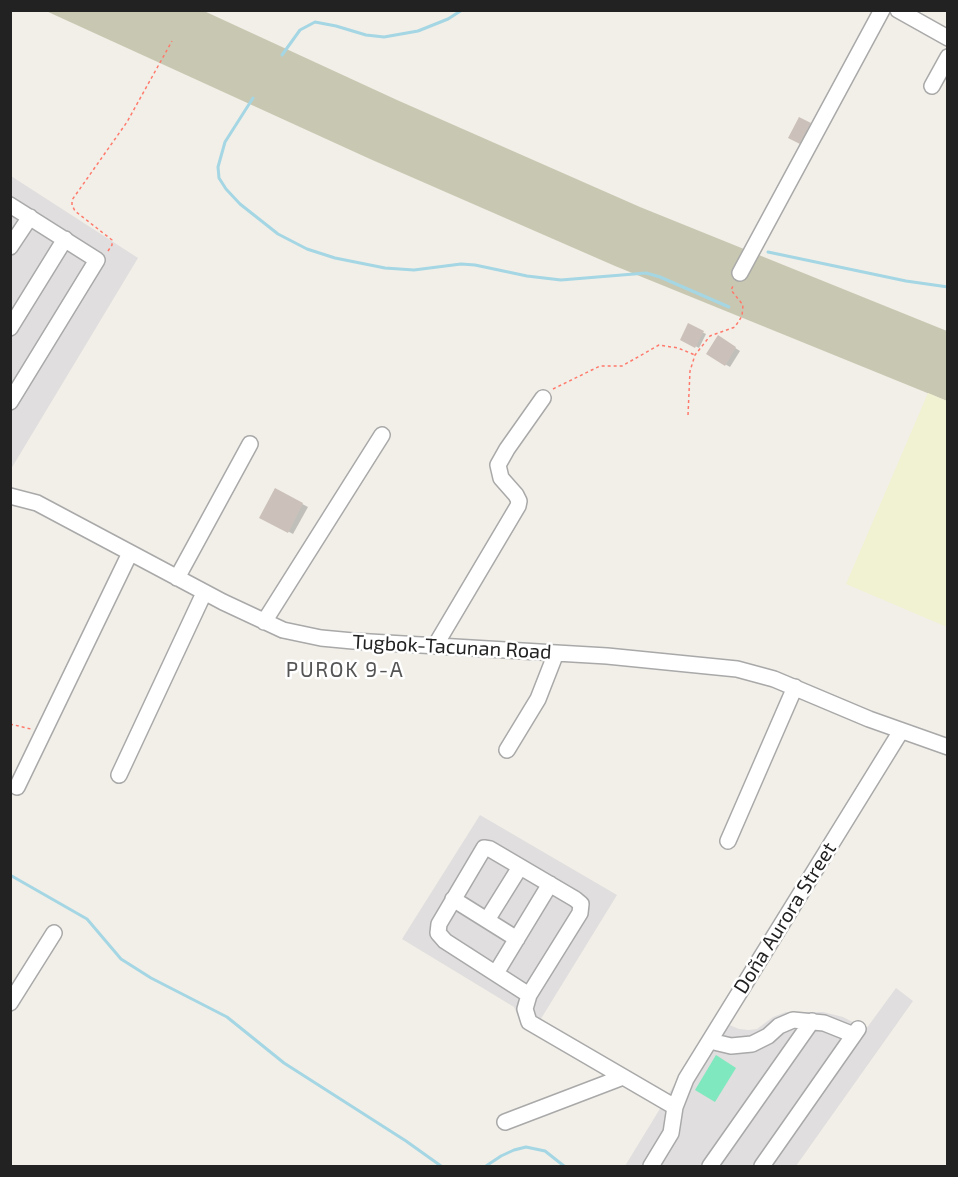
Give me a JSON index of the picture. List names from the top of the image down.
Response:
{
  "streets": {
    "street": ["Tugbok-Tacunan Road", "Doña Aurora Street"]
  },
  "crossings": [
    ["Tugbok-Tacunan Road", "Doña Aurora Street"]
  ],
  "districts": ["PUROK 9-A"]
}
